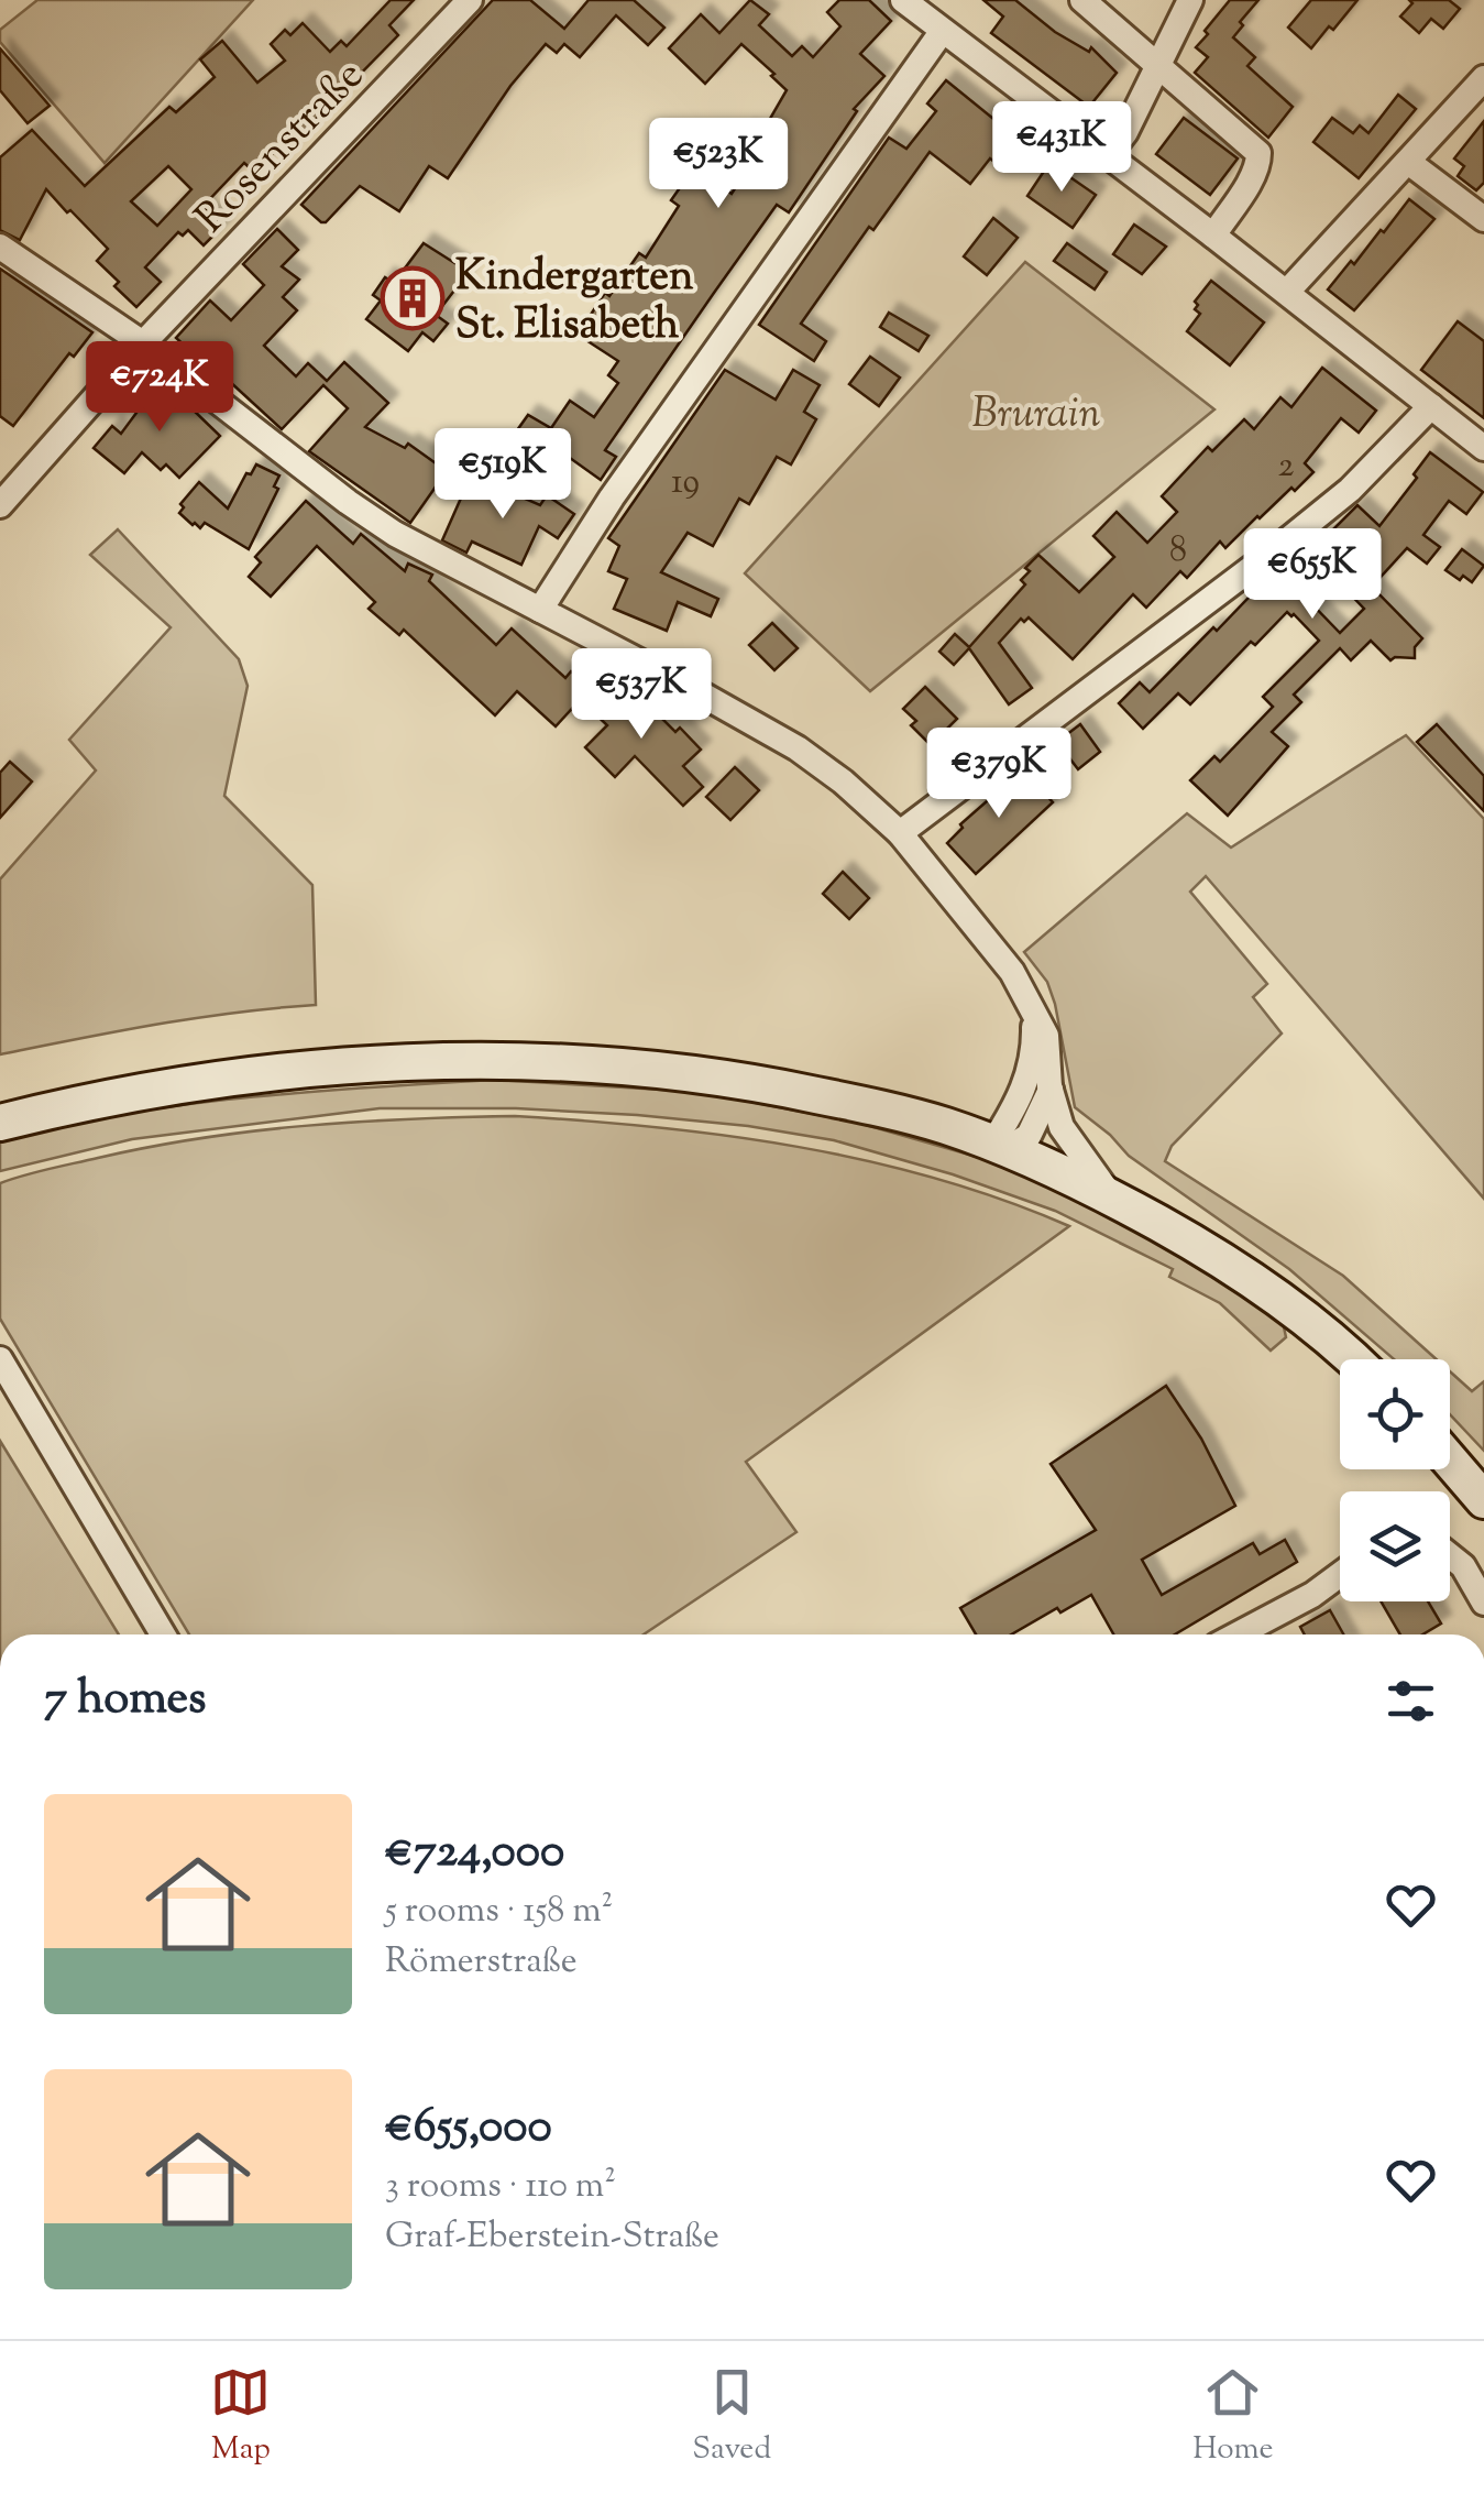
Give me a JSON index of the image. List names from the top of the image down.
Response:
{
  "streets": {
    "street": ["Rosenstraße"]
  },
  "parks": ["Brurain"],
  "places": {
    "building": ["Kindergarten St. Elisabeth"]
  },
  "house_numbers": ["2", "19", "8"],
  "page": {
    "price": [
      "€431K",
      "€523K",
      "€724K",
      "€519K",
      "€655K",
      "€537K",
      "€379K"
    ],
    "heading": "7 homes",
    "list": [
      {
        "name": "€724,000",
        "note": "5 rooms · 158 m² · Römerstraße"
      },
      {
        "name": "€655,000",
        "note": "3 rooms · 110 m² · Graf-Eberstein-Straße"
      }
    ],
    "tabs": ["Map", "Saved", "Home"]
  }
}
